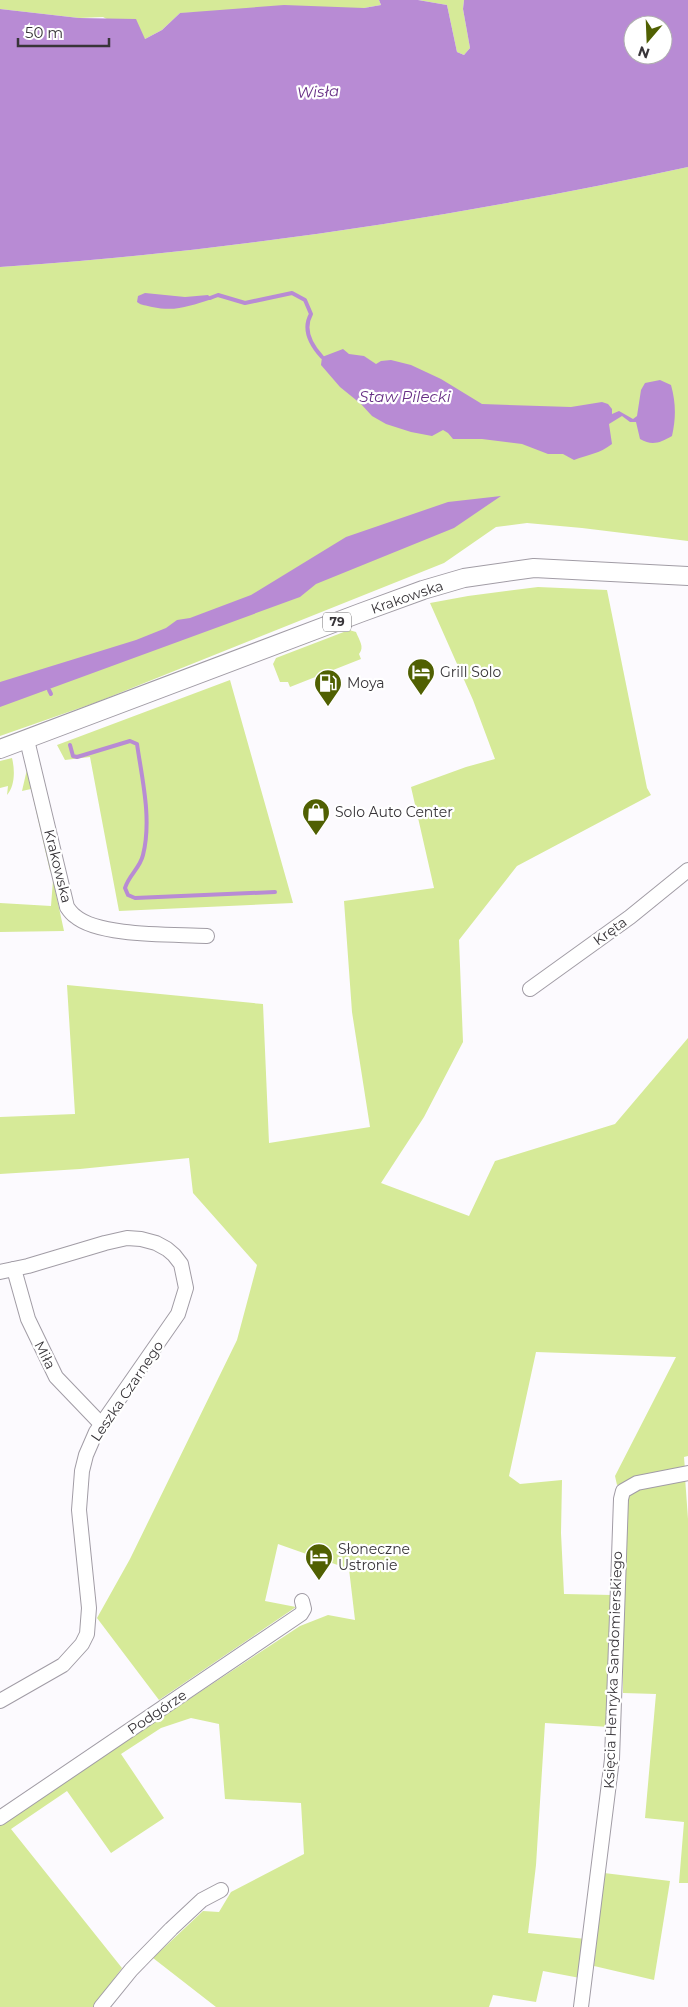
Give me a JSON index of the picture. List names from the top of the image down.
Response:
{
  "streets": {
    "main road": ["Krakowska", "79"],
    "street": [
      "Kręta",
      "Miła",
      "Leszka Czarnego",
      "Księcia Henryka Sandomierskiego",
      "Podgórze"
    ]
  },
  "crossings": [
    ["Miła", "Leszka Czarnego"]
  ],
  "water": ["Wisła", "Staw Pilecki"],
  "places": {
    "hotel": ["Grill Solo", "Słoneczne Ustronie"],
    "fuel station": ["Moya"],
    "shop": ["Solo Auto Center"]
  },
  "scale_bar": "50 m",
  "north": "bottom"
}
